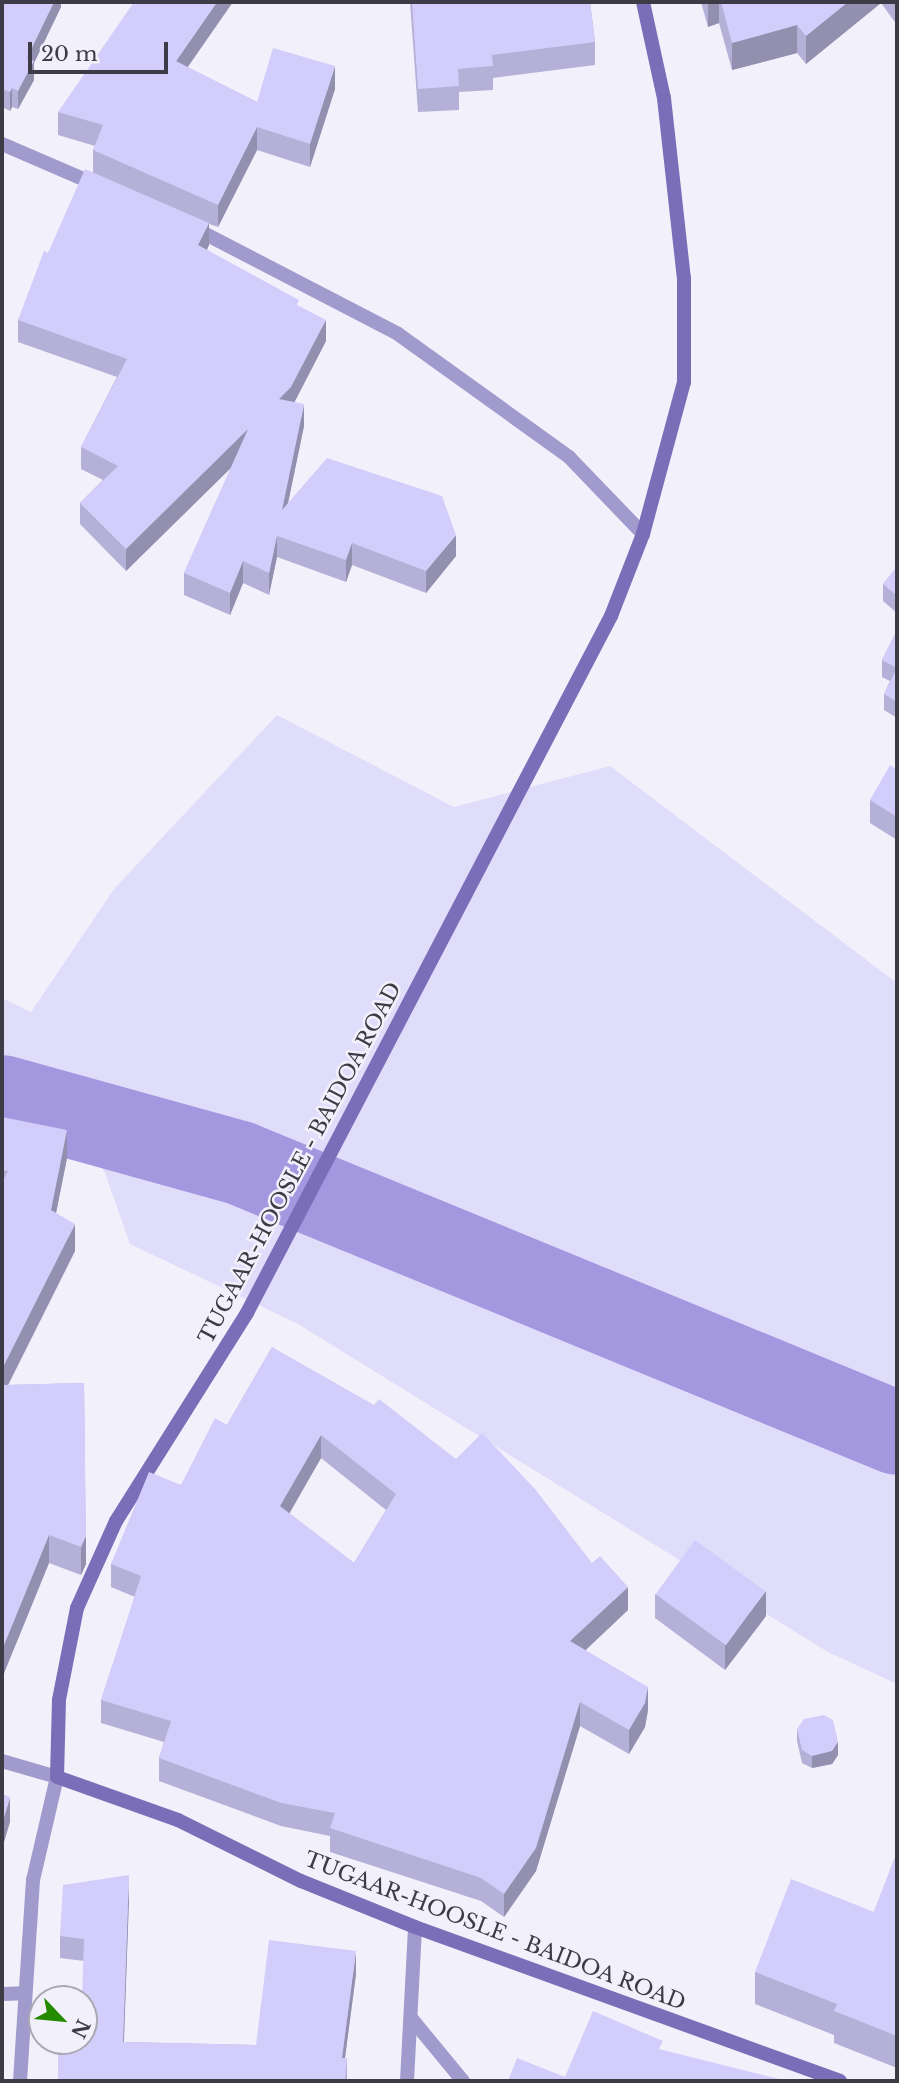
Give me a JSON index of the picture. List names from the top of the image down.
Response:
{
  "streets": {
    "main road": ["TUGAAR-HOOSLE - BAIDOA ROAD"]
  },
  "scale_bar": "20 m",
  "north": "bottom right"
}
